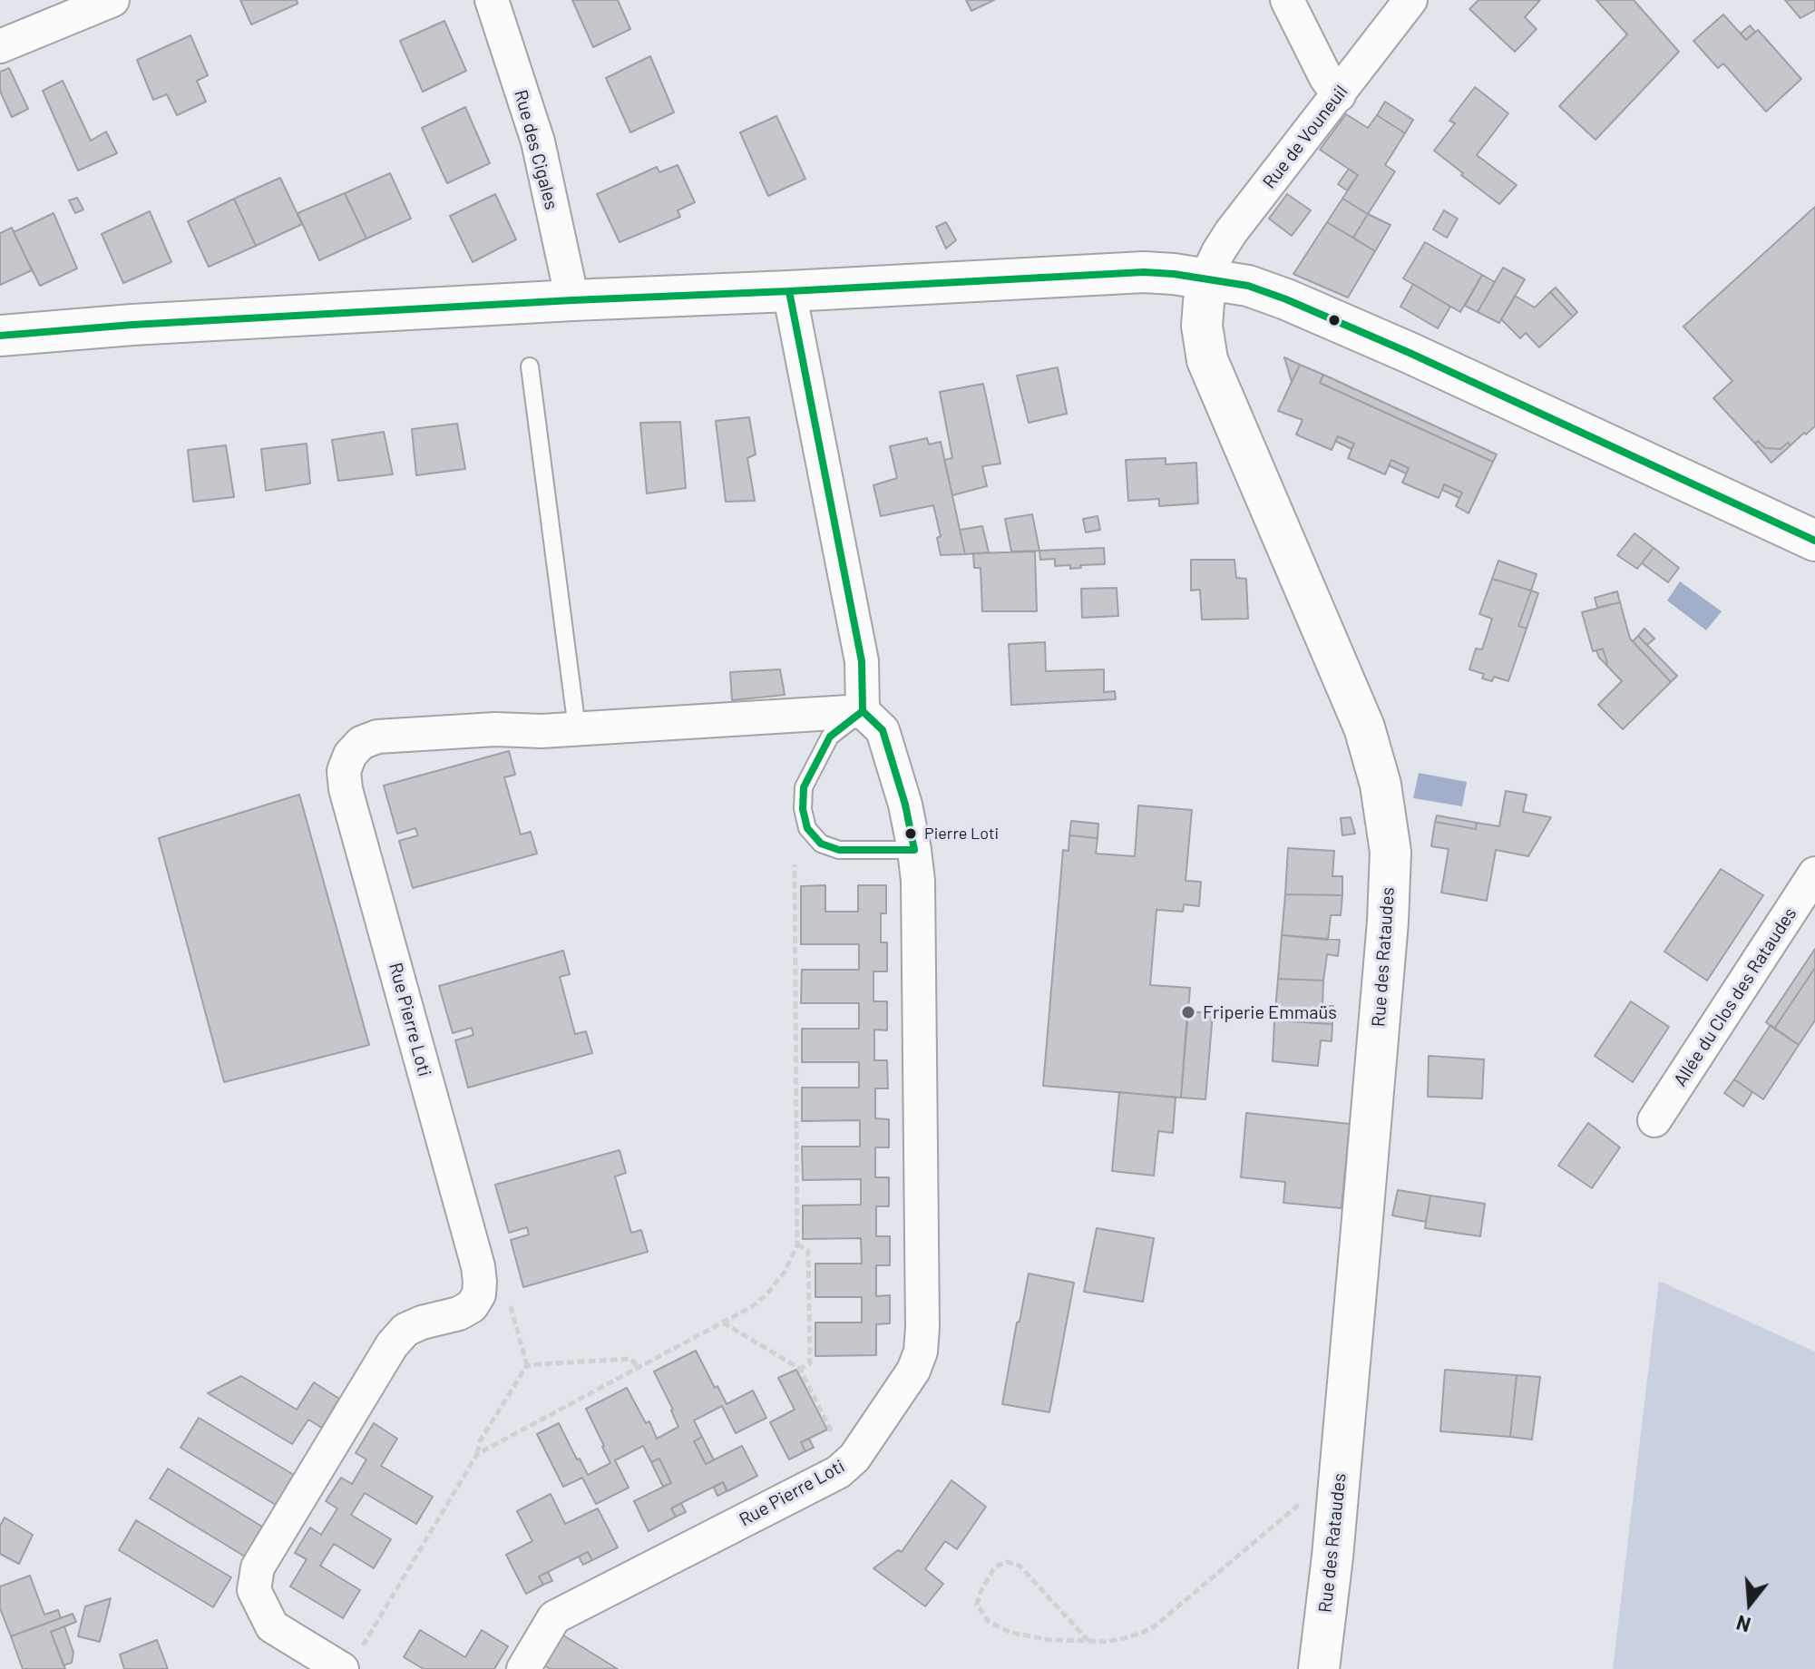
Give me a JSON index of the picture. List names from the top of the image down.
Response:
{
  "streets": {
    "street": [
      "Rue de Vouneuil",
      "Rue des Cigales",
      "Rue des Rataudes",
      "Allée du Clos des Rataudes",
      "Rue Pierre Loti"
    ]
  },
  "crossings": [
    ["Rue de Vouneuil", "Rue des Rataudes"]
  ],
  "places": ["Pierre Loti", "Friperie Emmaüs"],
  "north": "bottom"
}
